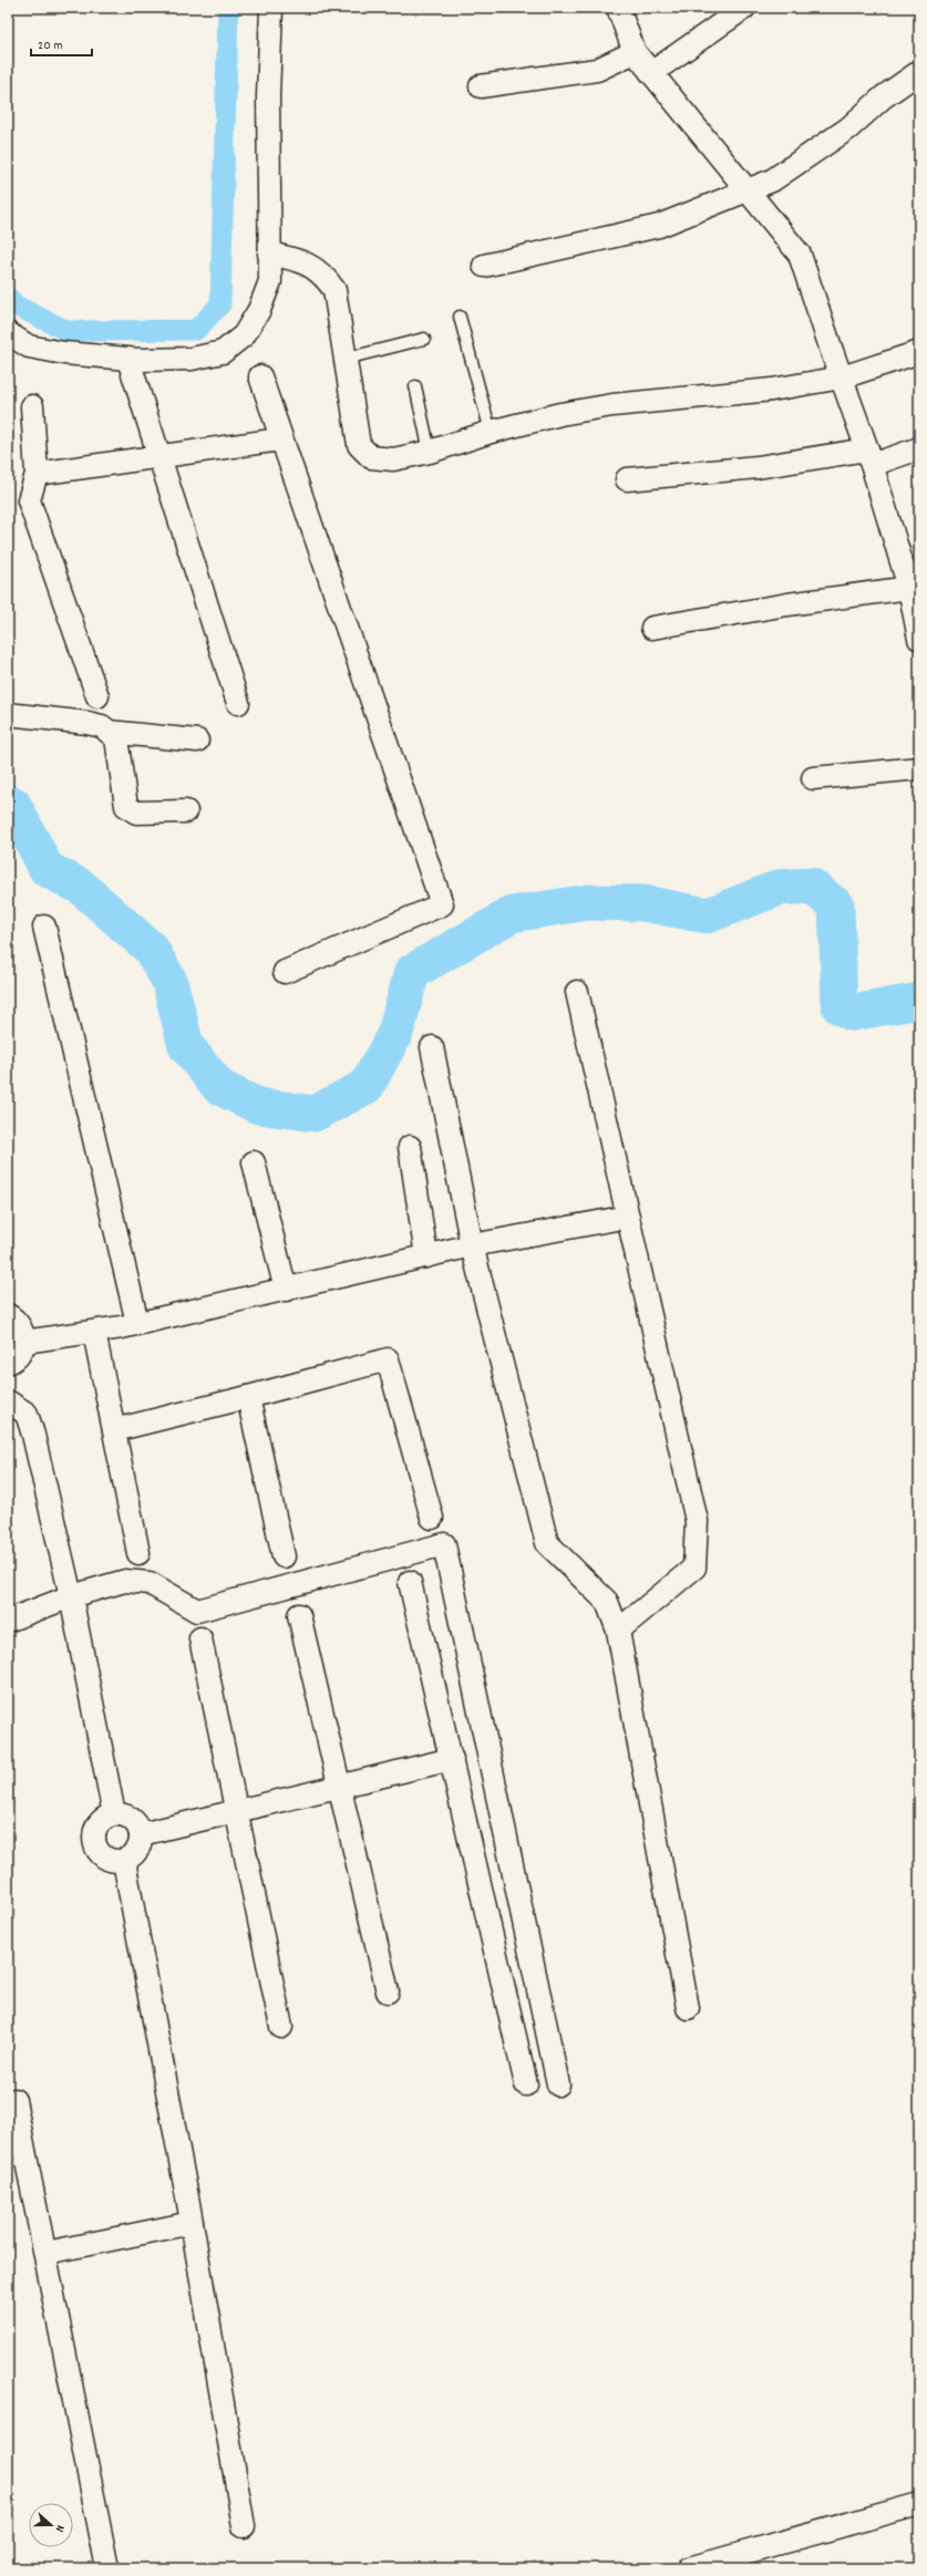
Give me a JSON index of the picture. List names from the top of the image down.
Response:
{
  "scale_bar": "20 m",
  "north": "right"
}
